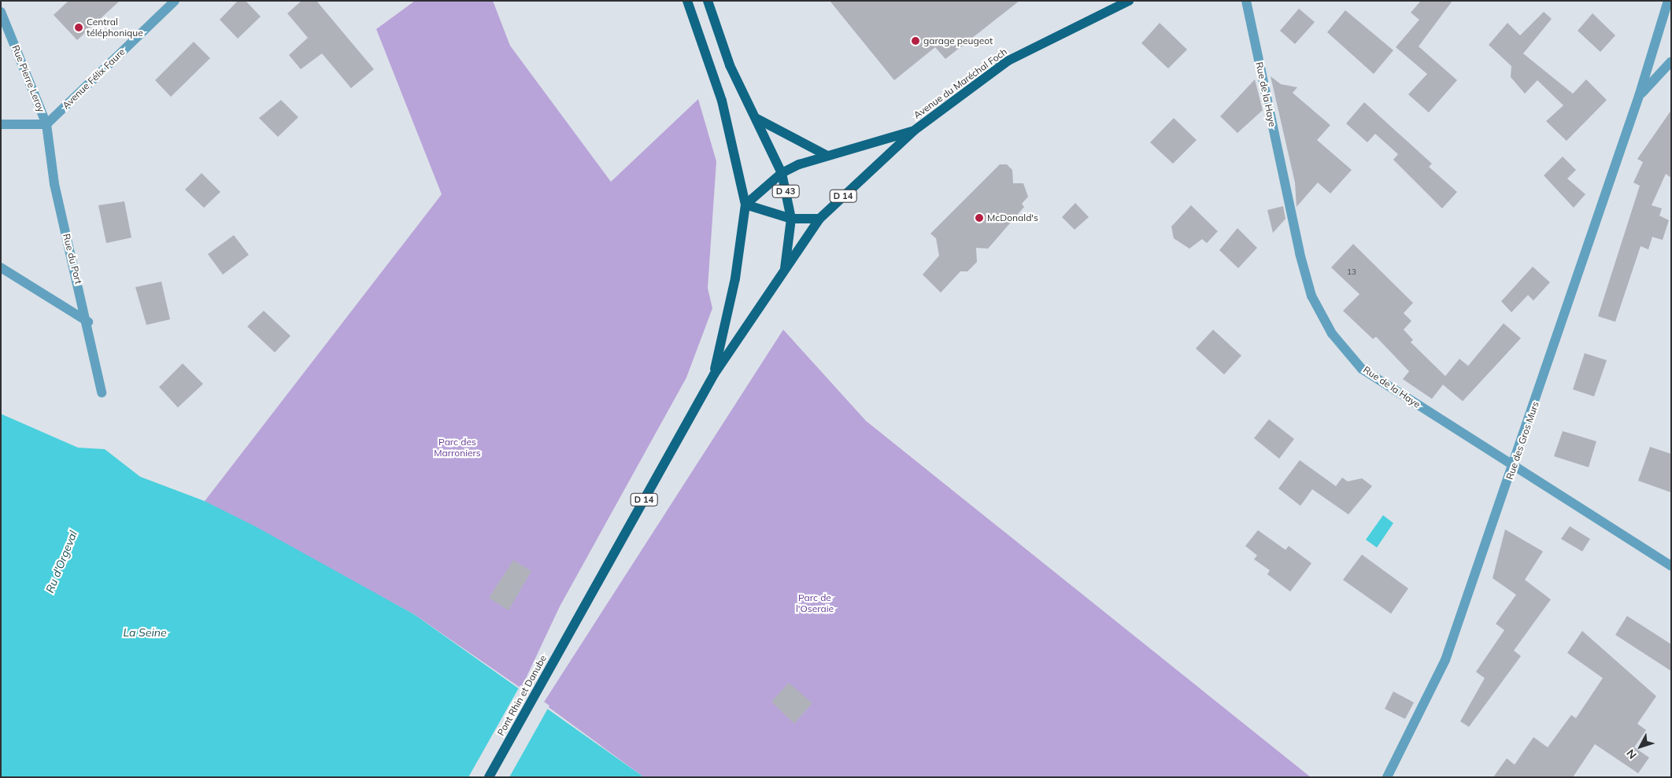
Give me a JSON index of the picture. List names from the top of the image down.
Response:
{
  "streets": {
    "main road": [
      "Avenue du Maréchal Foch",
      "D 43",
      "D 14",
      "Pont Rhin et Danube"
    ],
    "street": [
      "Rue Pierre Leroy",
      "Avenue Félix Faure",
      "Rue de la Haye",
      "Rue du Port",
      "Rue des Gros Murs"
    ]
  },
  "crossings": [
    ["Rue Pierre Leroy", "Avenue Félix Faure"],
    ["Rue Pierre Leroy", "Rue du Port"],
    ["Avenue Félix Faure", "Rue du Port"],
    ["Avenue du Maréchal Foch", "D 14"],
    ["Rue de la Haye", "Rue des Gros Murs"],
    ["D 43", "D 14"],
    ["D 14", "Pont Rhin et Danube"]
  ],
  "water": ["Ru d'Orgeval", "La Seine"],
  "parks": ["Parc des Marroniers", "Parc de l'Oseraie"],
  "places": ["Central téléphonique", "garage peugeot", "McDonald's"],
  "house_numbers": ["13"],
  "north": "bottom left"
}
